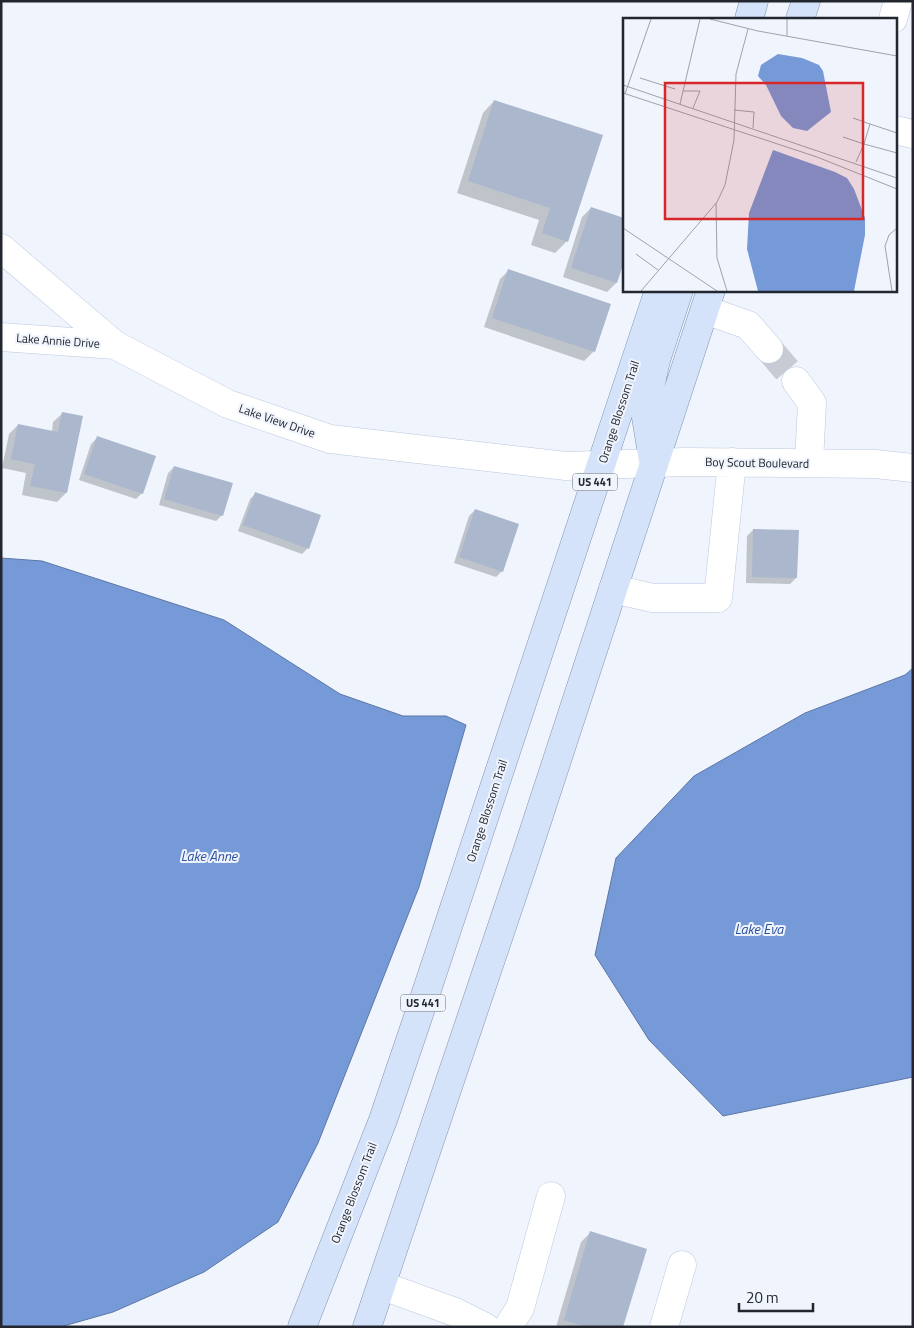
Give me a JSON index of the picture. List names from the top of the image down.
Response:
{
  "streets": {
    "main road": ["Orange Blossom Trail", "US 441"],
    "street": ["Lake Annie Drive", "Lake View Drive", "Boy Scout Boulevard"]
  },
  "crossings": [
    ["Lake Annie Drive", "Lake View Drive"],
    ["Orange Blossom Trail", "Lake View Drive"],
    ["Orange Blossom Trail", "Boy Scout Boulevard"],
    ["Lake View Drive", "Boy Scout Boulevard"]
  ],
  "water": ["Lake Anne", "Lake Eva"],
  "scale_bar": "20 m"
}
